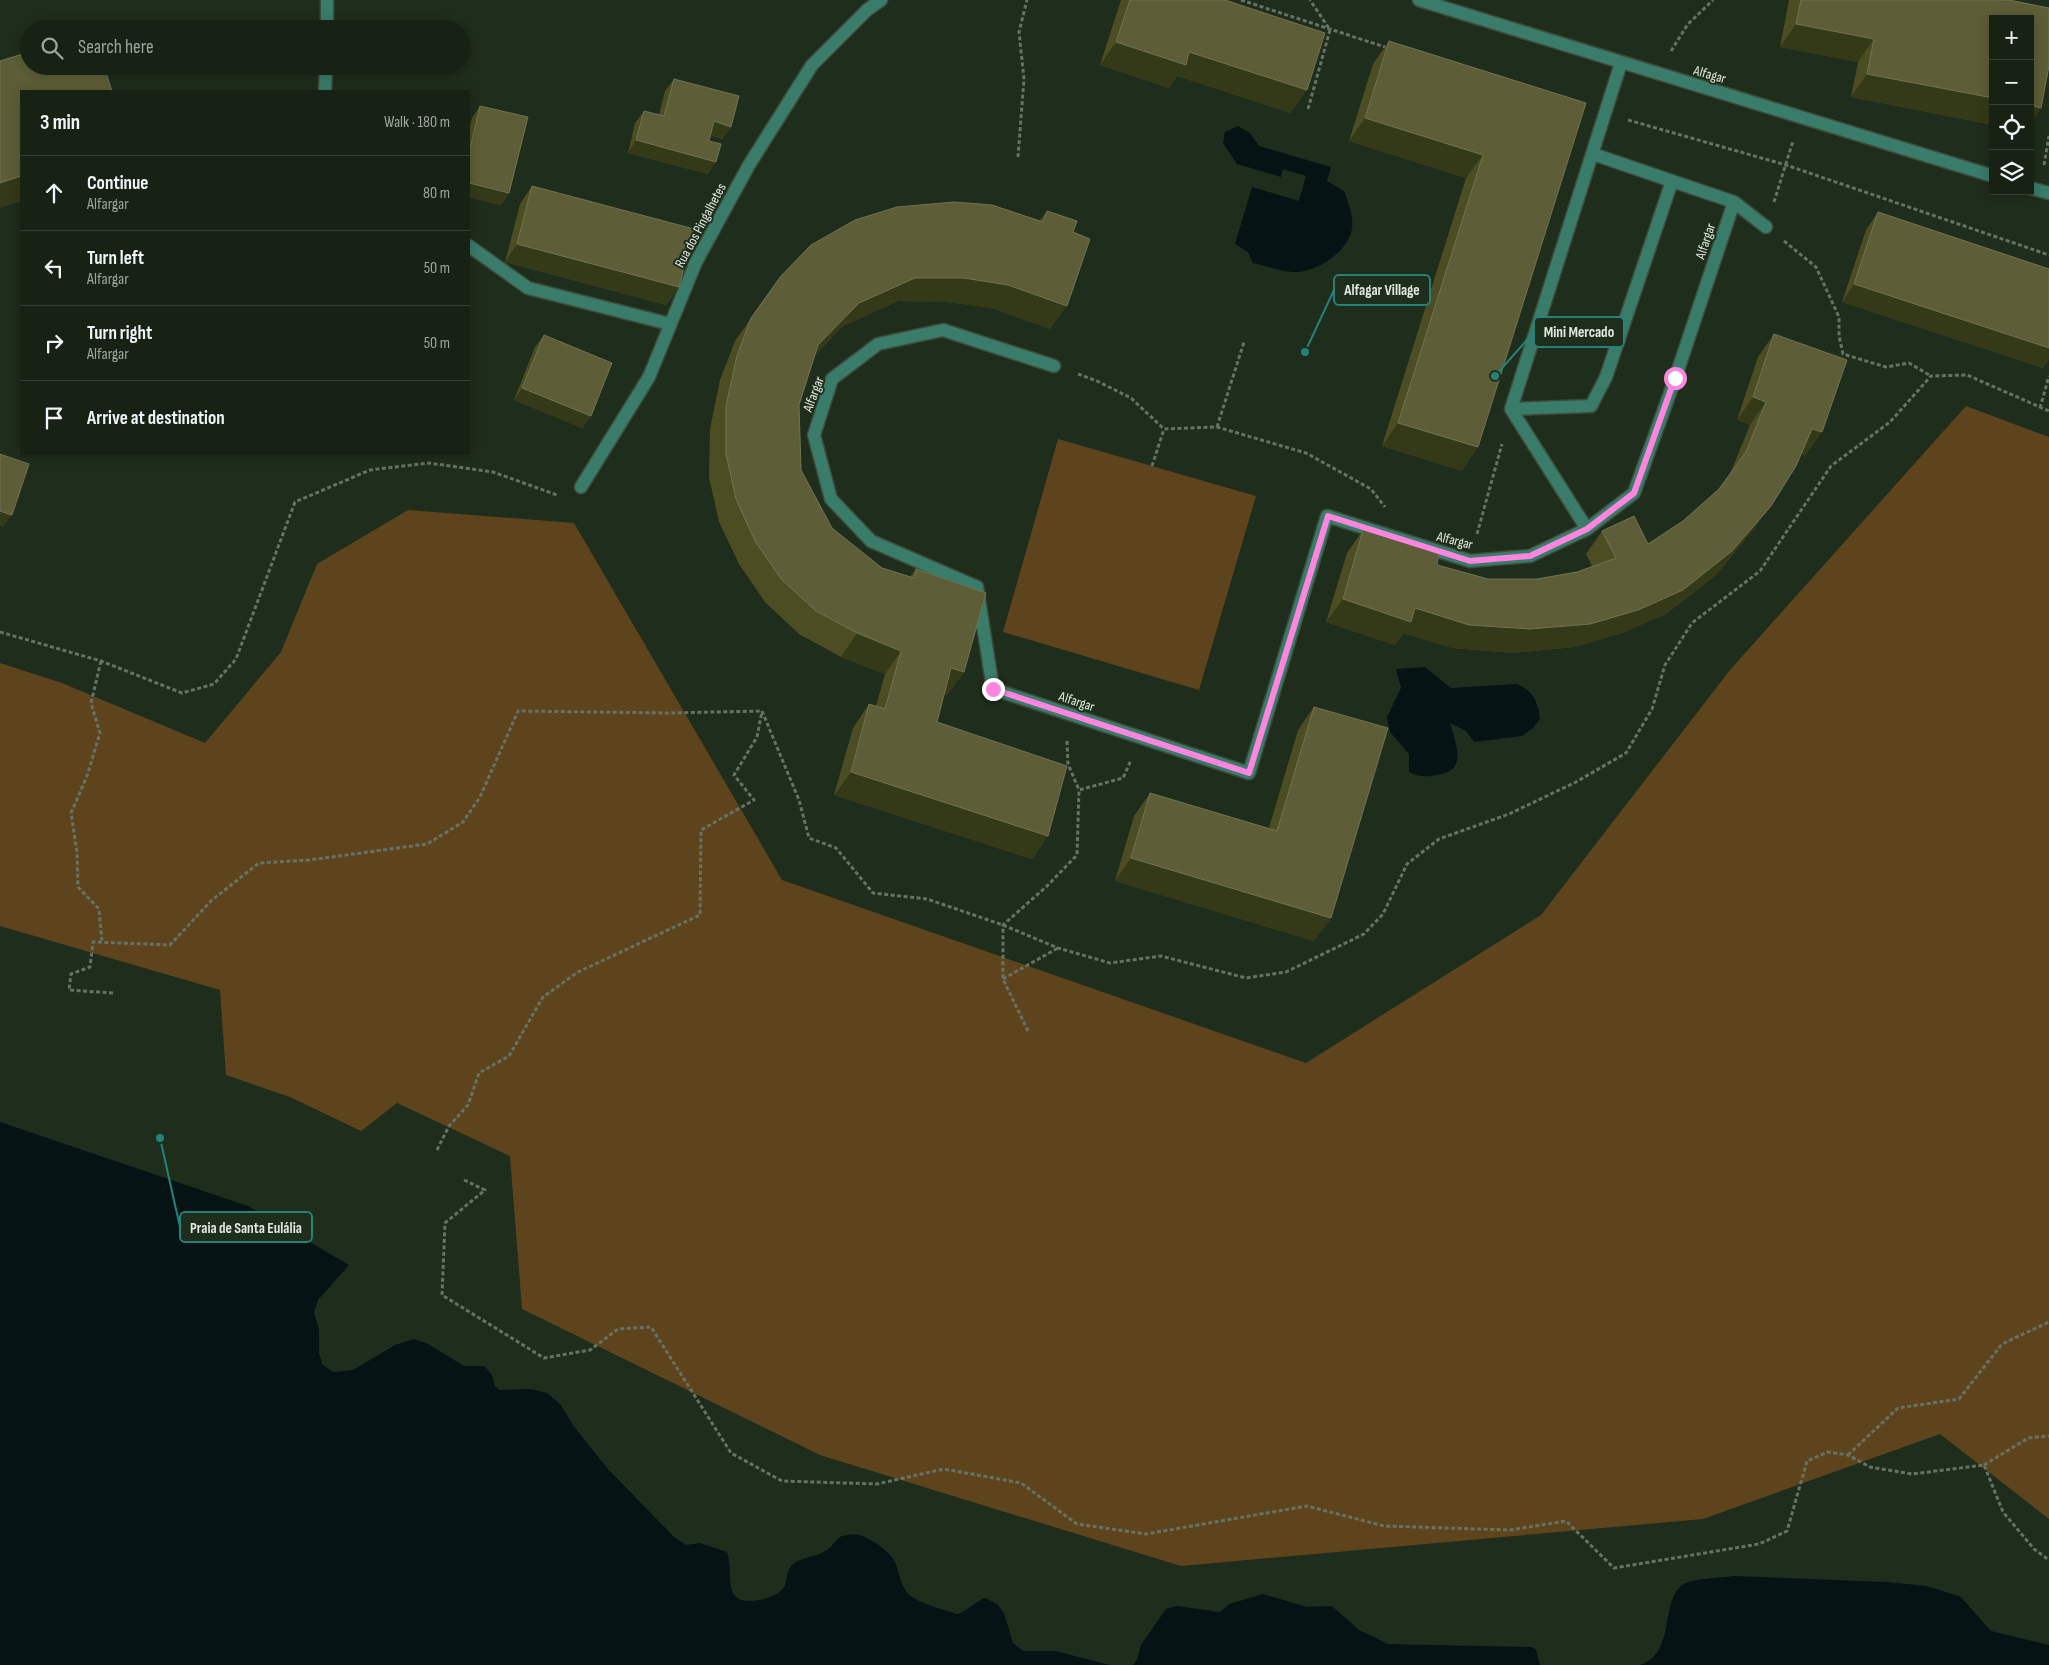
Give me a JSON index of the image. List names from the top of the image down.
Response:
{
  "streets": {
    "street": ["Alfagar", "Rua dos Pingalhetes", "Alfargar"]
  },
  "places": ["Alfagar Village", "Mini Mercado", "Praia de Santa Eulália"],
  "page": {
    "map_buttons": ["+", "−"],
    "search": "Search here",
    "heading": ["3 min", "Walk · 180 m"],
    "list": [
      ["Continue", "Alfargar", "80 m"],
      ["Turn left", "Alfargar", "50 m"],
      ["Turn right", "Alfargar", "50 m"],
      "Arrive at destination"
    ]
  }
}
